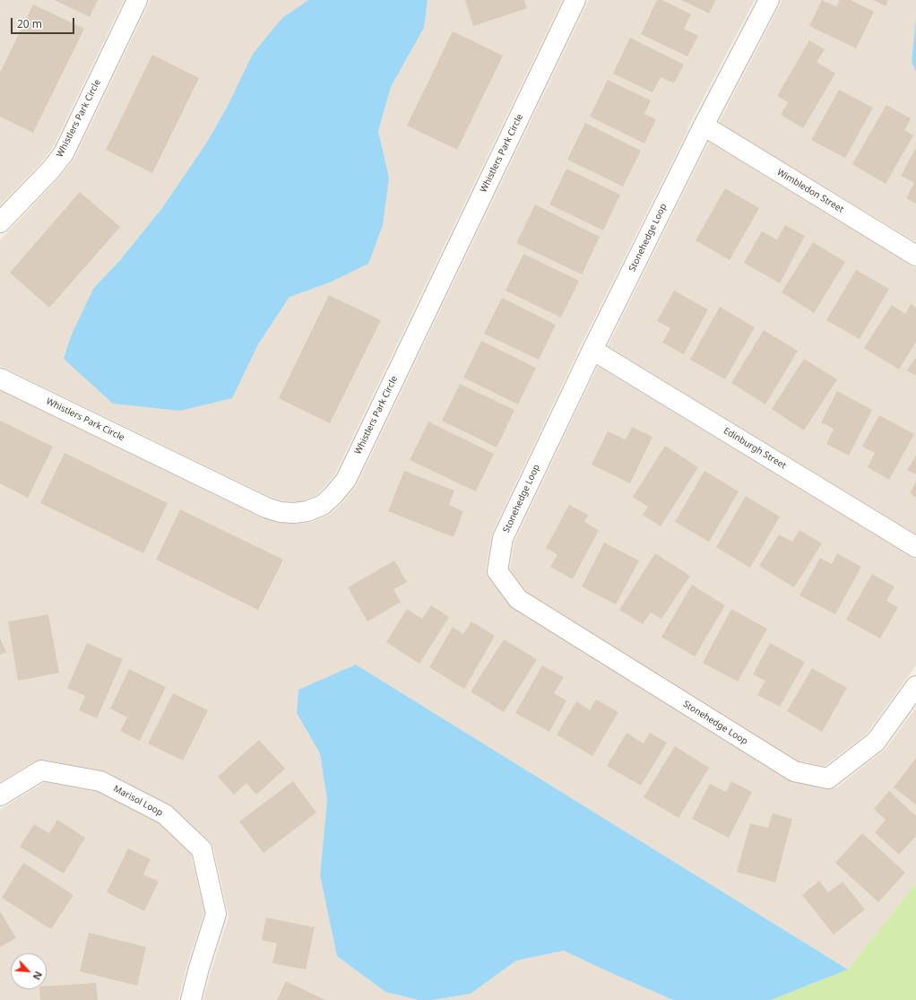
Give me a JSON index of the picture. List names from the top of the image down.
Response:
{
  "streets": {
    "street": [
      "Whistlers Park Circle",
      "Wimbledon Street",
      "Stonehedge Loop",
      "Edinburgh Street",
      "Marisol Loop"
    ]
  },
  "crossings": [
    ["Wimbledon Street", "Stonehedge Loop"],
    ["Stonehedge Loop", "Edinburgh Street"]
  ],
  "scale_bar": "20 m",
  "north": "bottom right"
}
